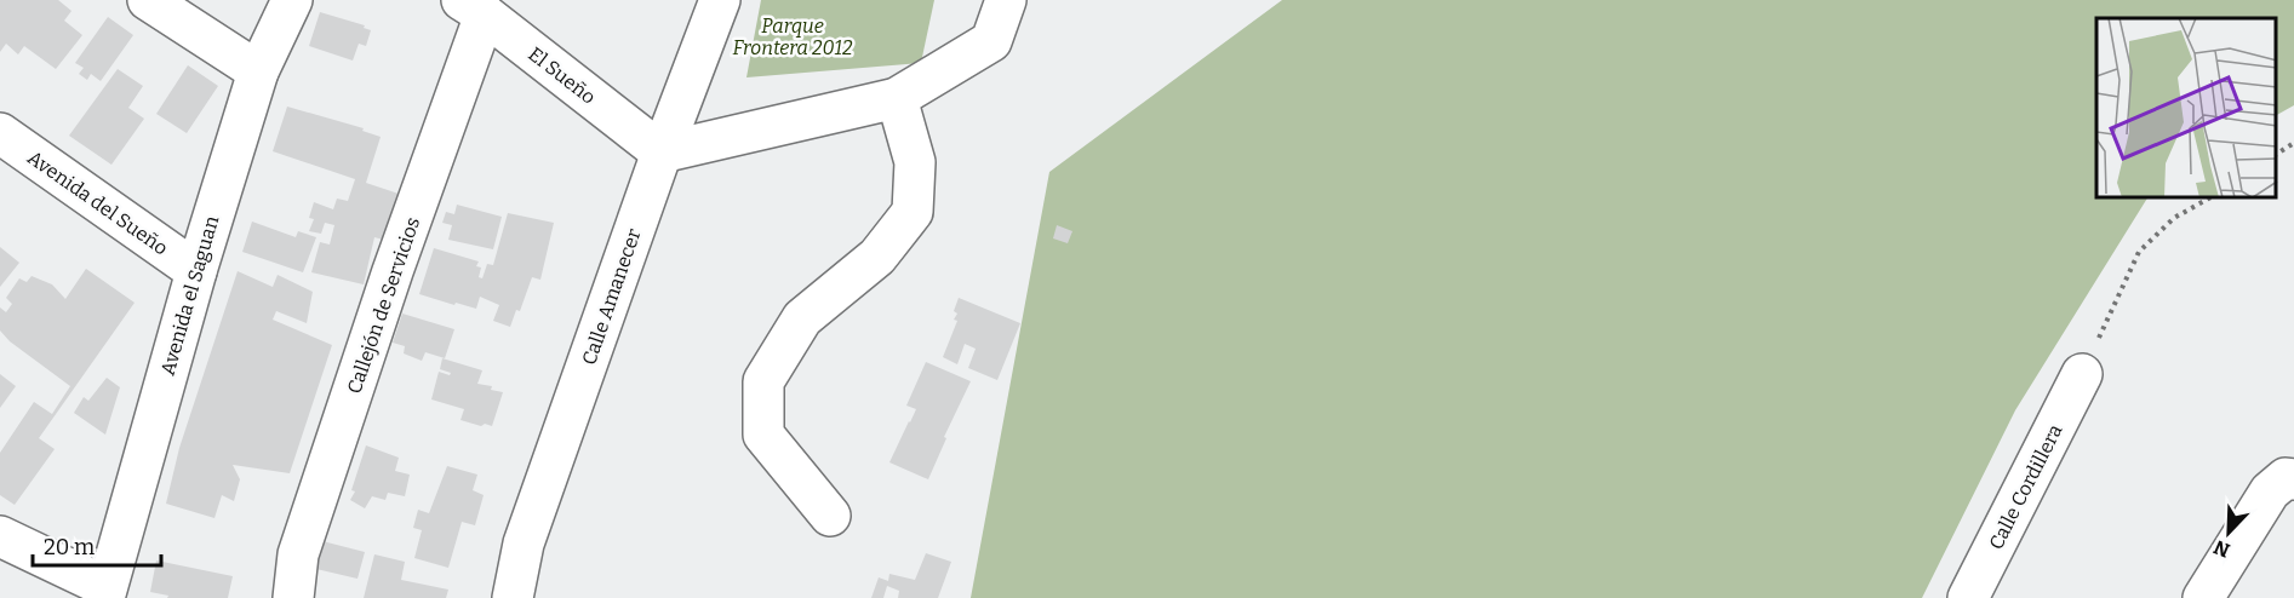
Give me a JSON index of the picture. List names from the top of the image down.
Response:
{
  "streets": {
    "street": [
      "El Sueño",
      "Avenida del Sueño",
      "Avenida el Saguan",
      "Calle Amanecer",
      "Callejón de Servicios",
      "Calle Cordillera"
    ]
  },
  "crossings": [
    ["El Sueño", "Calle Amanecer"],
    ["El Sueño", "Callejón de Servicios"],
    ["Avenida del Sueño", "Avenida el Saguan"]
  ],
  "parks": ["Parque Frontera 2012"],
  "scale_bar": "20 m",
  "north": "bottom left"
}
